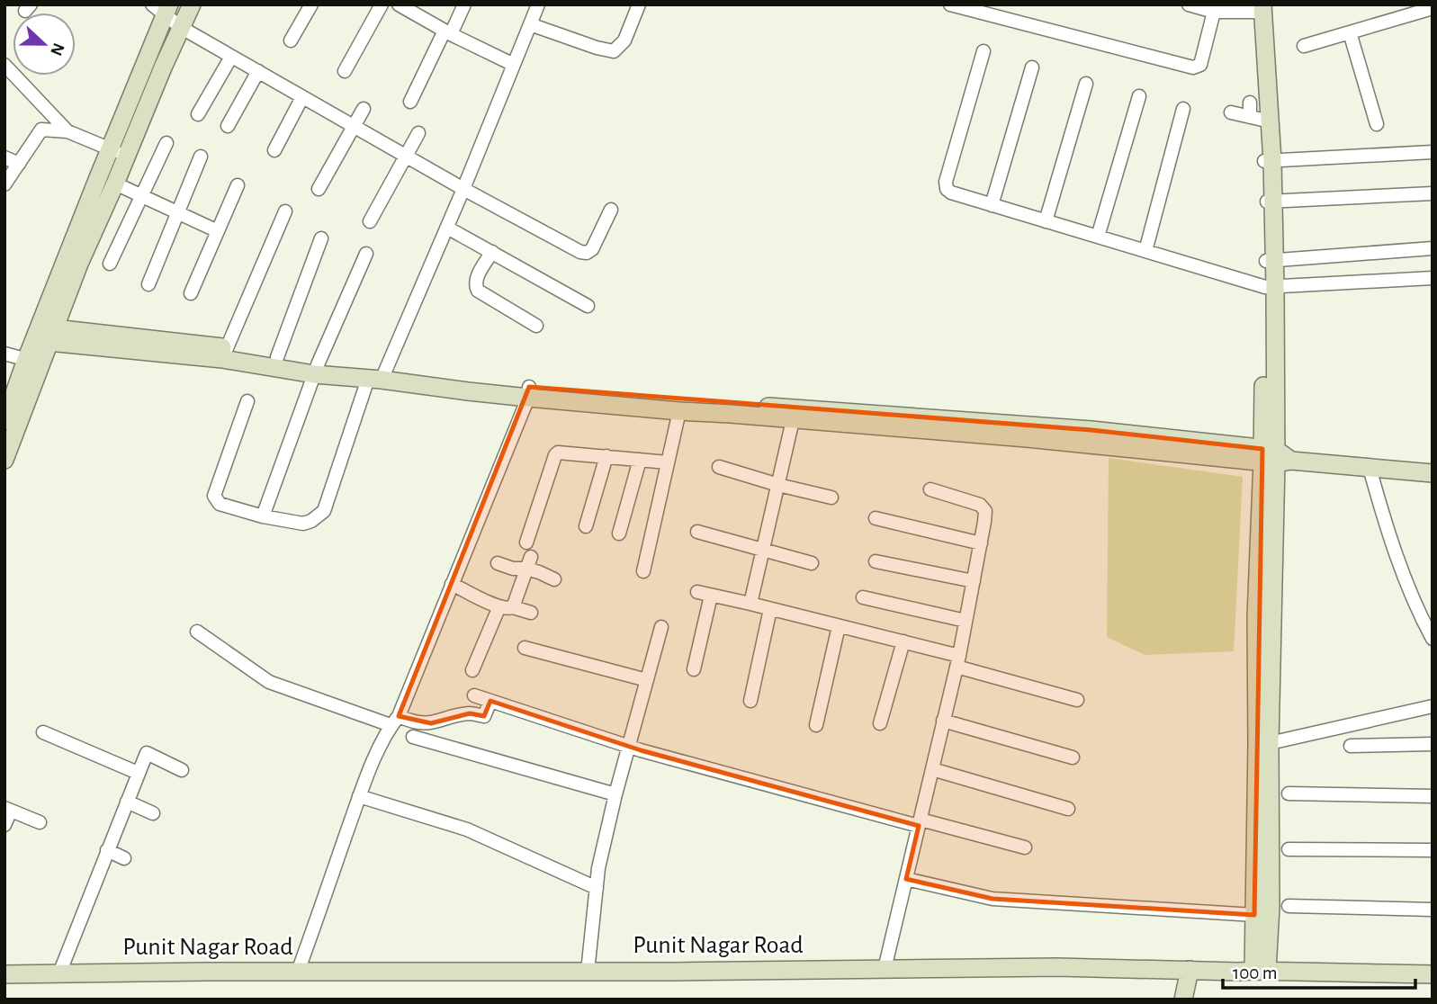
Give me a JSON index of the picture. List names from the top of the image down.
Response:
{
  "streets": {
    "street": ["Punit Nagar Road"]
  },
  "scale_bar": "100 m",
  "north": "right"
}
